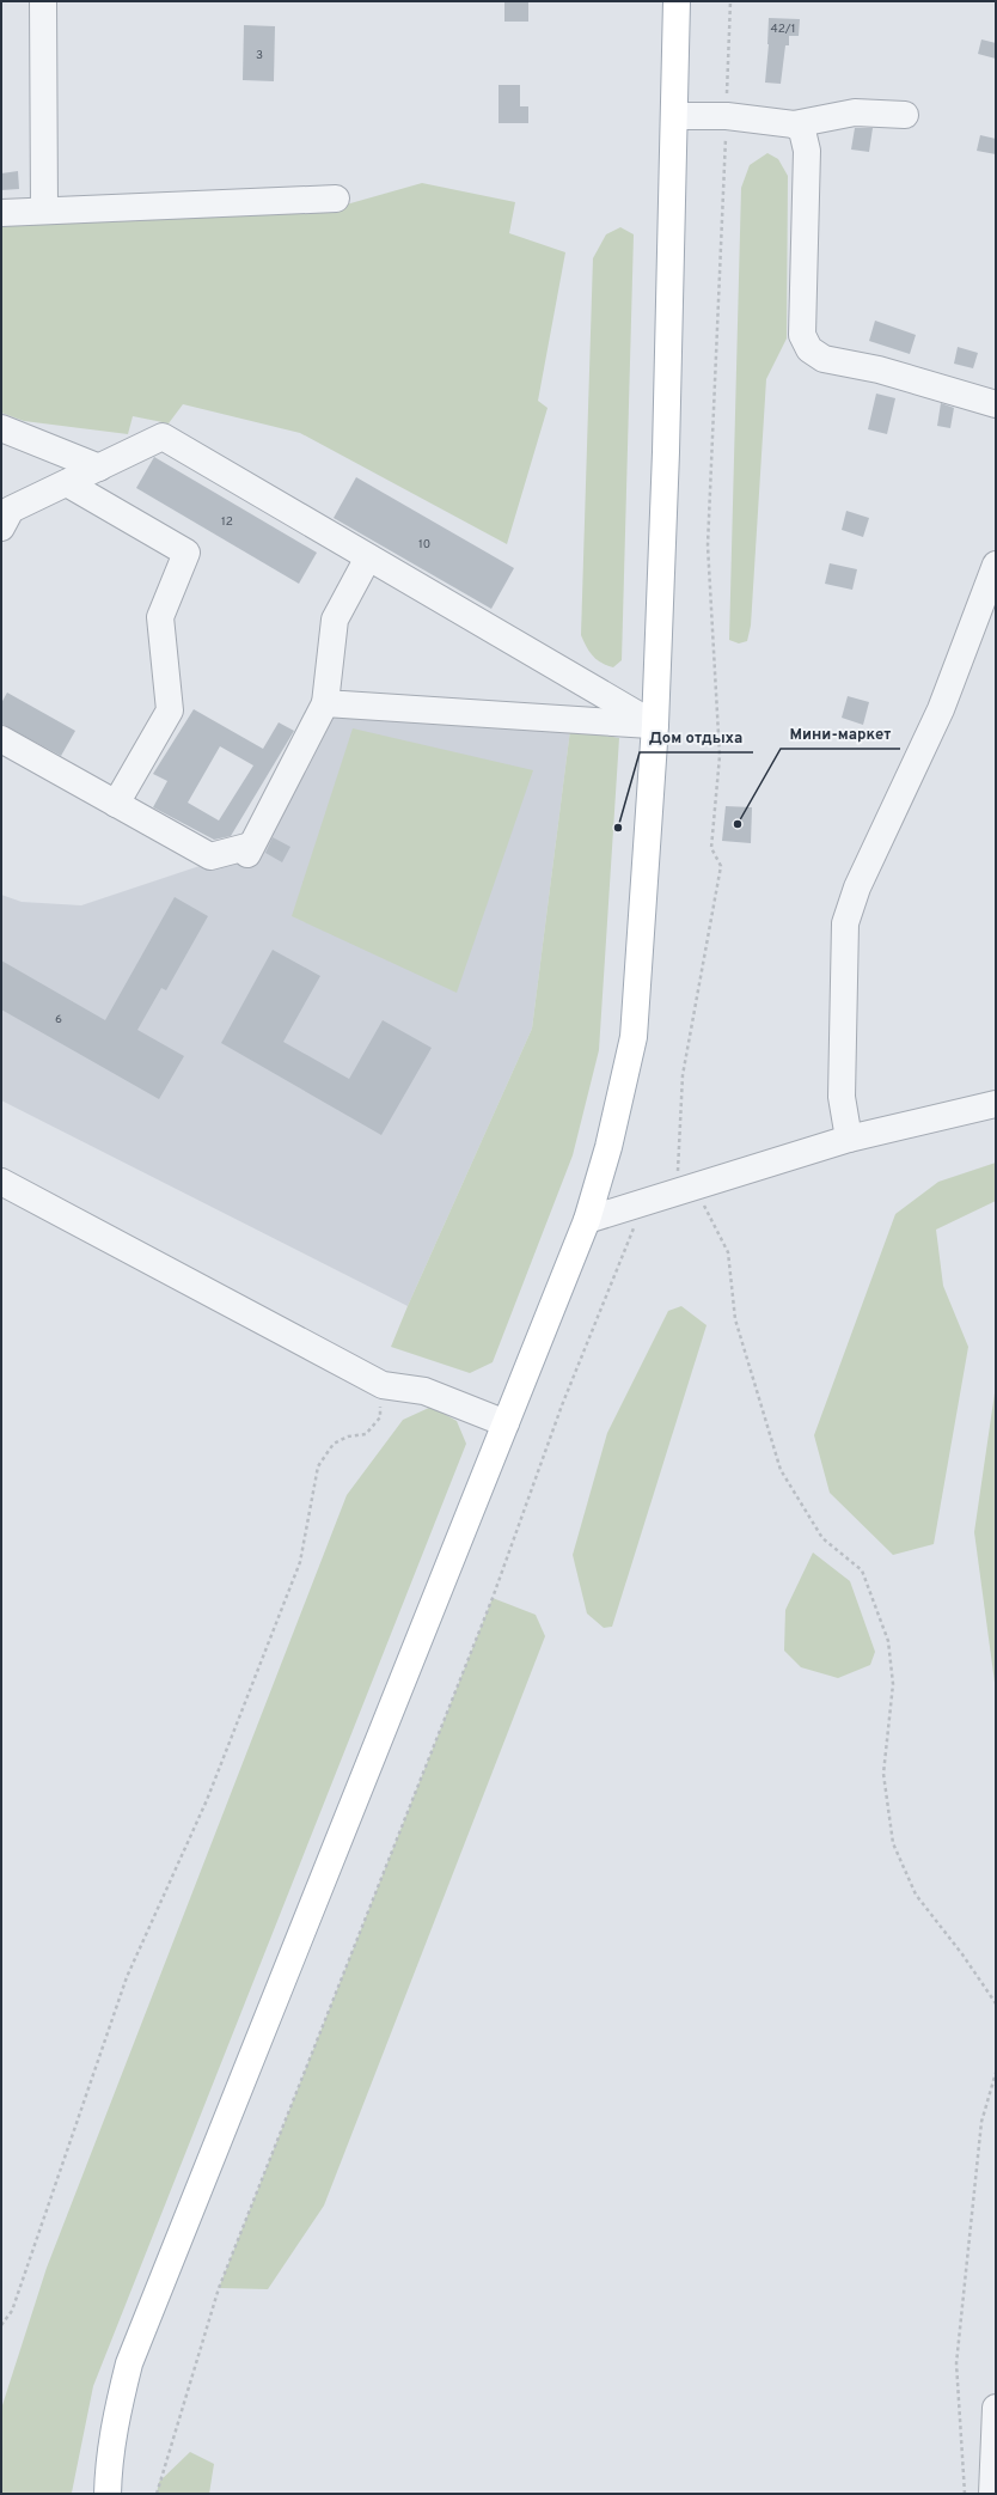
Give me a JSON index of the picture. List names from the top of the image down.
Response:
{
  "places": ["Мини-маркет", "Дом отдыха"],
  "house_numbers": [
    "42/1",
    "3",
    "12",
    "10",
    "6"
  ]
}
